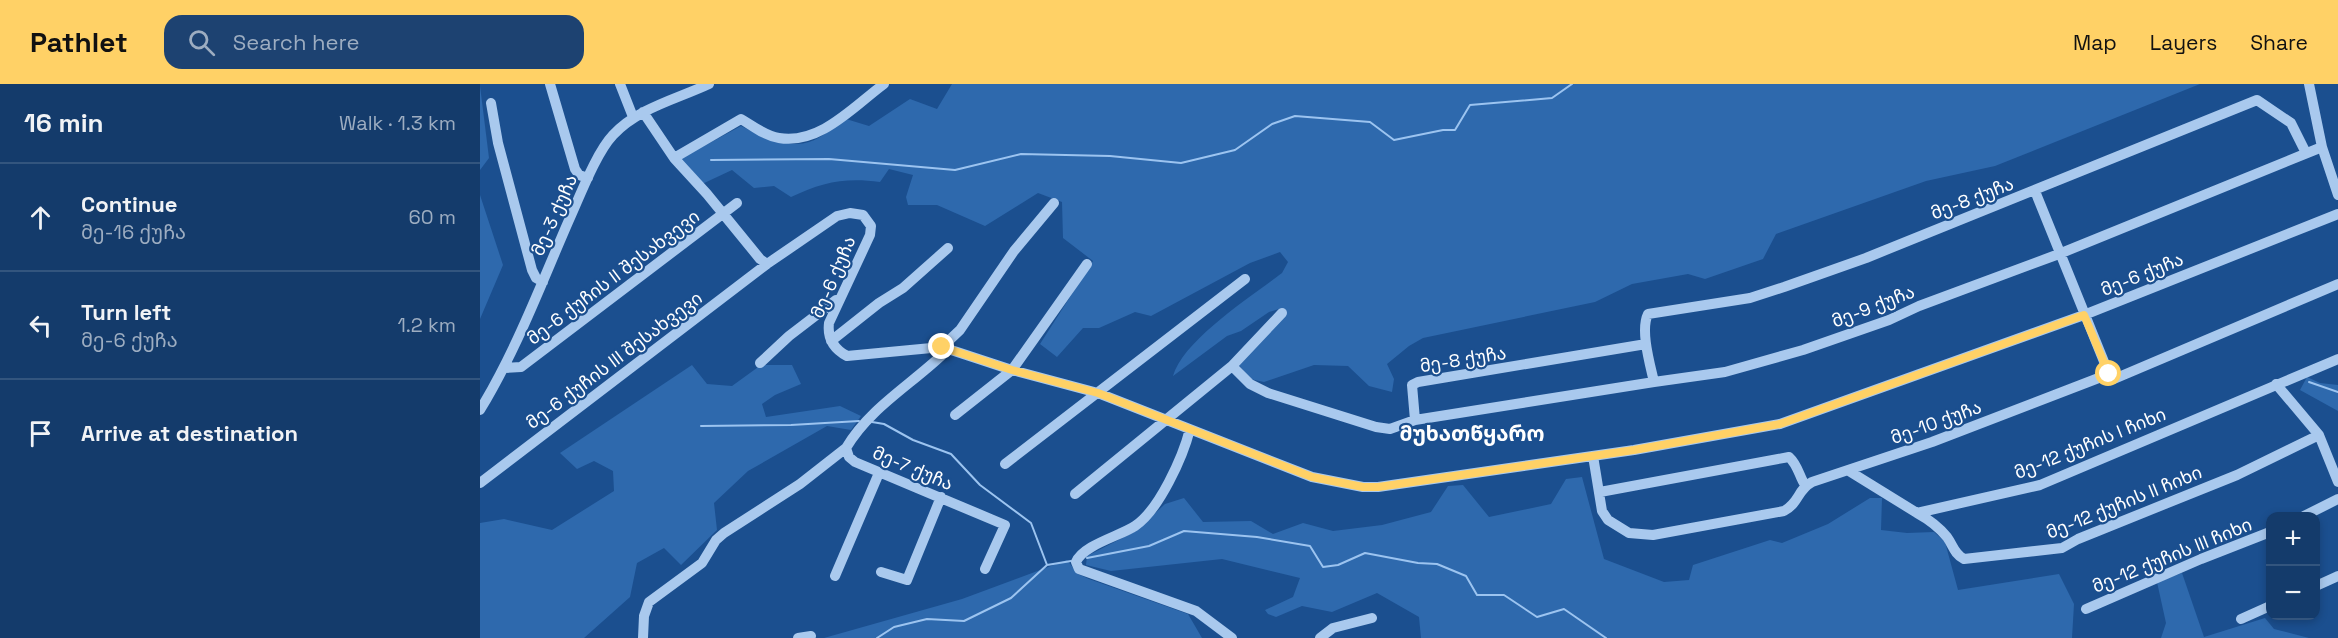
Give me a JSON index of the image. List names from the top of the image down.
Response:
{
  "streets": {
    "street": [
      "მე-8 ქუჩა",
      "მე-3 ქუჩა",
      "მე-6 ქუჩა",
      "მე-6 ქუჩის II შესახვევი",
      "მე-9 ქუჩა",
      "მე-6 ქუჩის III შესახვევი",
      "მე-10 ქუჩა",
      "მე-12 ქუჩის I ჩიხი",
      "მე-7 ქუჩა",
      "მე-12 ქუჩის II ჩიხი",
      "მე-12 ქუჩის III ჩიხი"
    ]
  },
  "crossings": [
    ["მე-8 ქუჩა", "მე-9 ქუჩა"],
    ["მე-3 ქუჩა", "მე-6 ქუჩის II შესახვევი"],
    ["მე-6 ქუჩა", "მე-6 ქუჩის III შესახვევი"],
    ["მე-6 ქუჩა", "მე-7 ქუჩა"],
    ["მე-12 ქუჩის I ჩიხი", "მე-12 ქუჩის II ჩიხი"]
  ],
  "districts": ["მუხათწყარო"],
  "page": {
    "header": "Pathlet",
    "search": "Search here",
    "nav": ["Map", "Layers", "Share"],
    "heading": ["16 min", "Walk · 1.3 km"],
    "list": [
      ["Continue", "მე-16 ქუჩა", "60 m"],
      ["Turn left", "მე-6 ქუჩა", "1.2 km"],
      "Arrive at destination"
    ],
    "map_buttons": ["+", "−"]
  }
}
